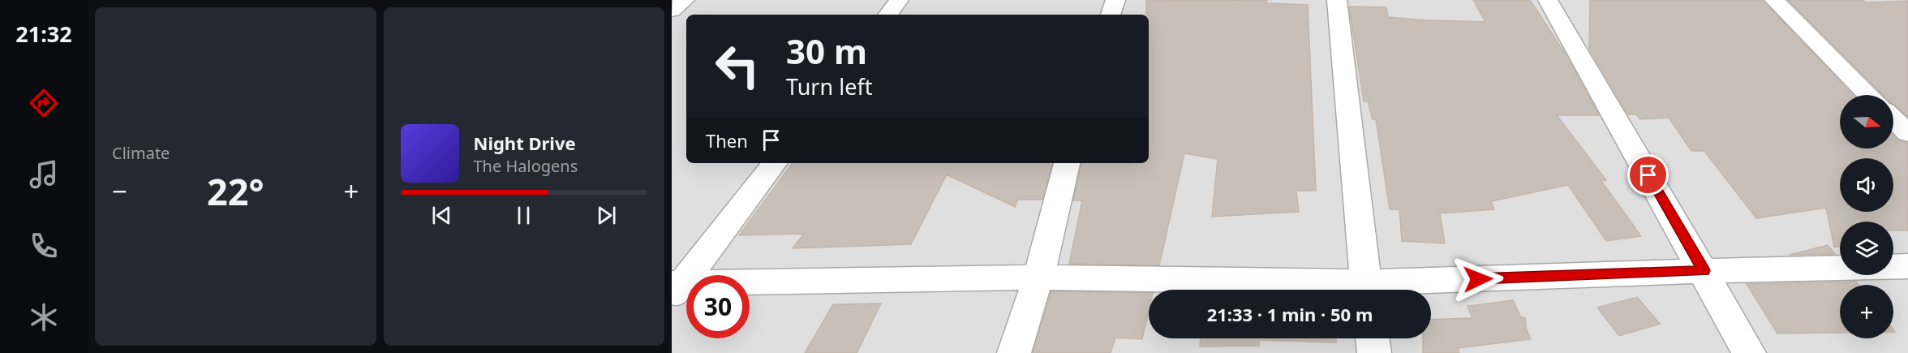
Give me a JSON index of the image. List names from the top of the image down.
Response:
{
  "north": "right",
  "page": {
    "tabs": "21:32",
    "tile": "Climate",
    "turn": ["30 m", "Turn left"],
    "map_buttons": "+",
    "then": "Then",
    "song": ["Night Drive", "The Halogens"],
    "heat": ["−", "22°", "+"],
    "limit": "30",
    "trip": "21:33 · 1 min · 50 m"
  }
}
